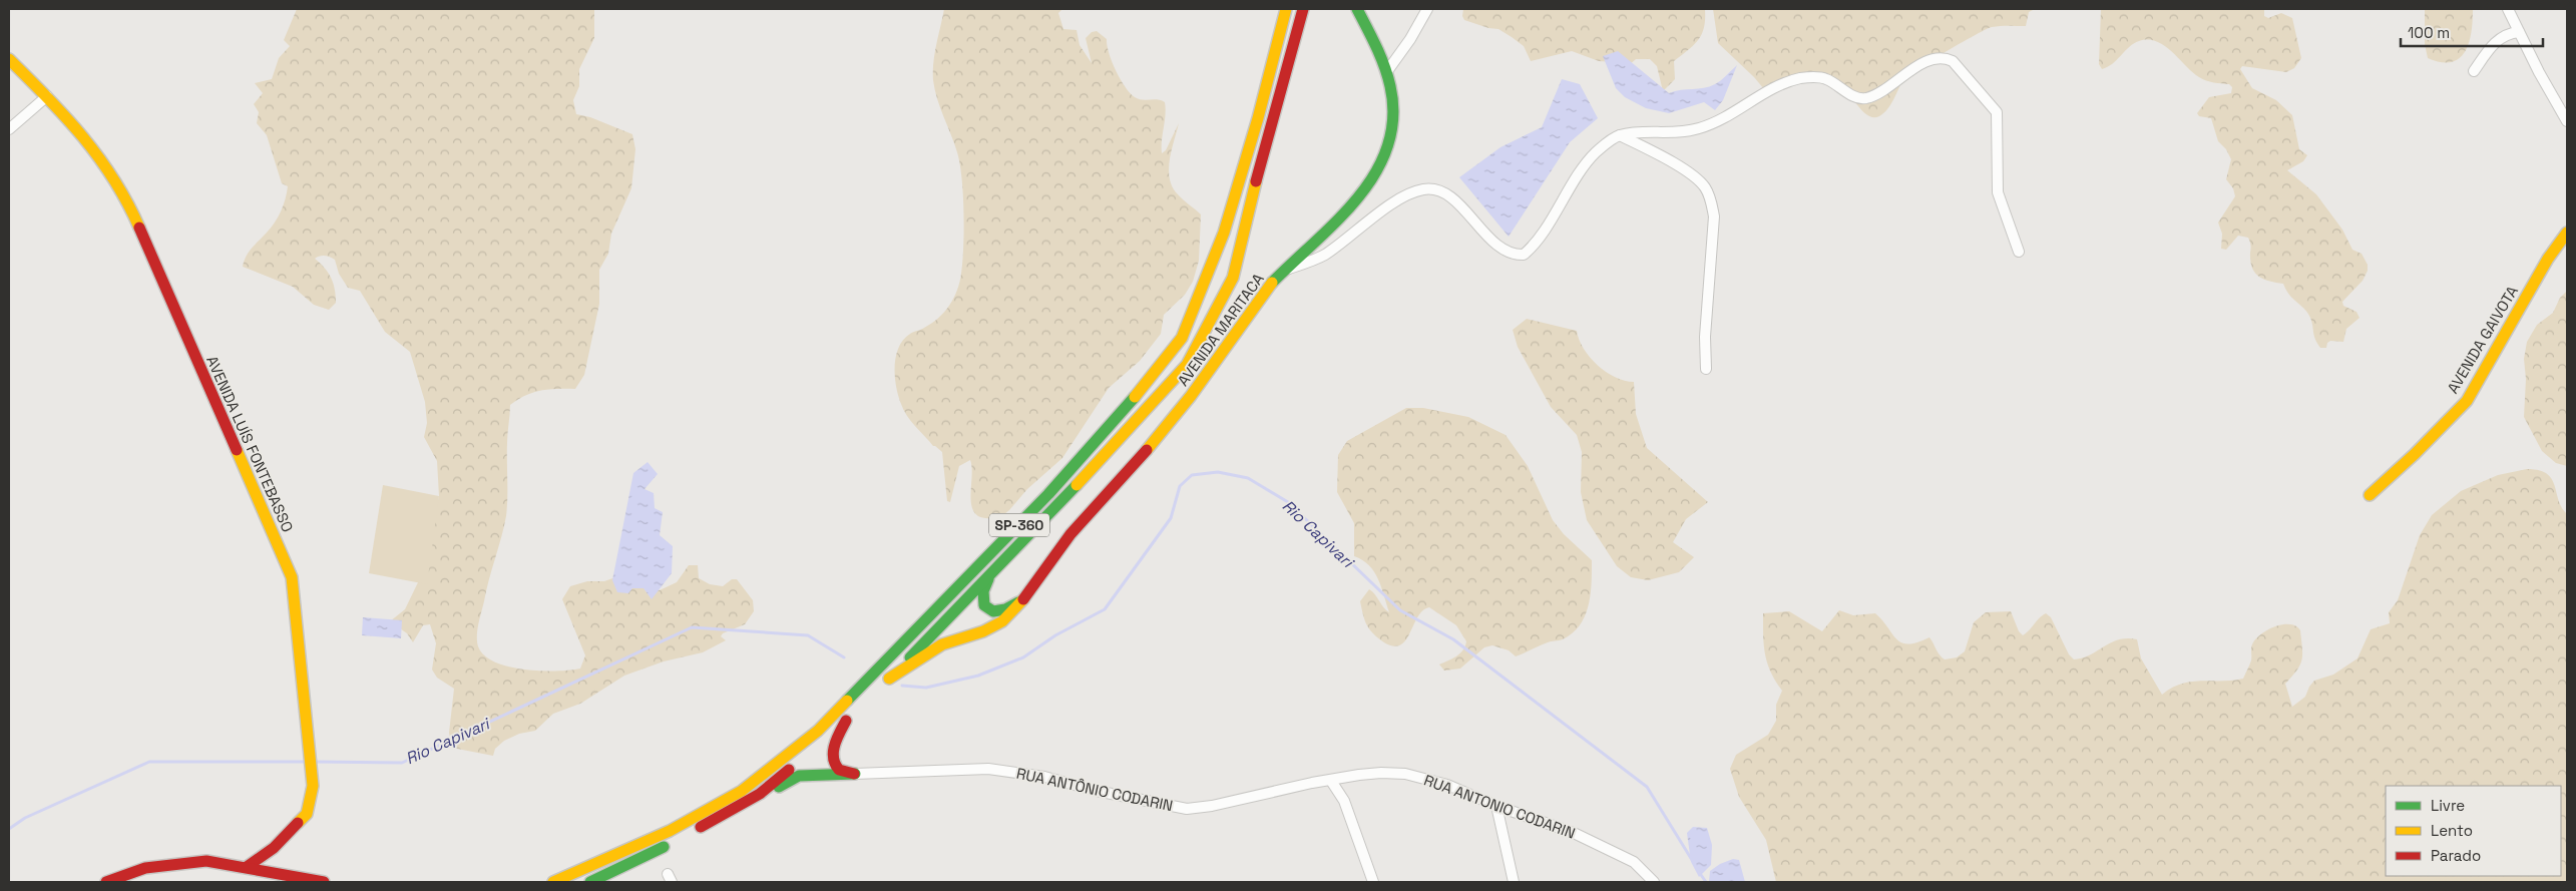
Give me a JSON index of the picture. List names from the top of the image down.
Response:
{
  "streets": {
    "main road": [
      "AVENIDA MARITACA",
      "AVENIDA GAIVOTA",
      "AVENIDA LUÍS FONTEBASSO",
      "SP-360"
    ],
    "street": ["RUA ANTÔNIO CODARIN", "RUA ANTONIO CODARIN"]
  },
  "crossings": [
    ["AVENIDA MARITACA", "SP-360"],
    ["RUA ANTÔNIO CODARIN", "RUA ANTONIO CODARIN"]
  ],
  "water": ["Rio Capivari"],
  "legend": ["Livre", "Lento", "Parado"],
  "scale_bar": "100 m"
}
